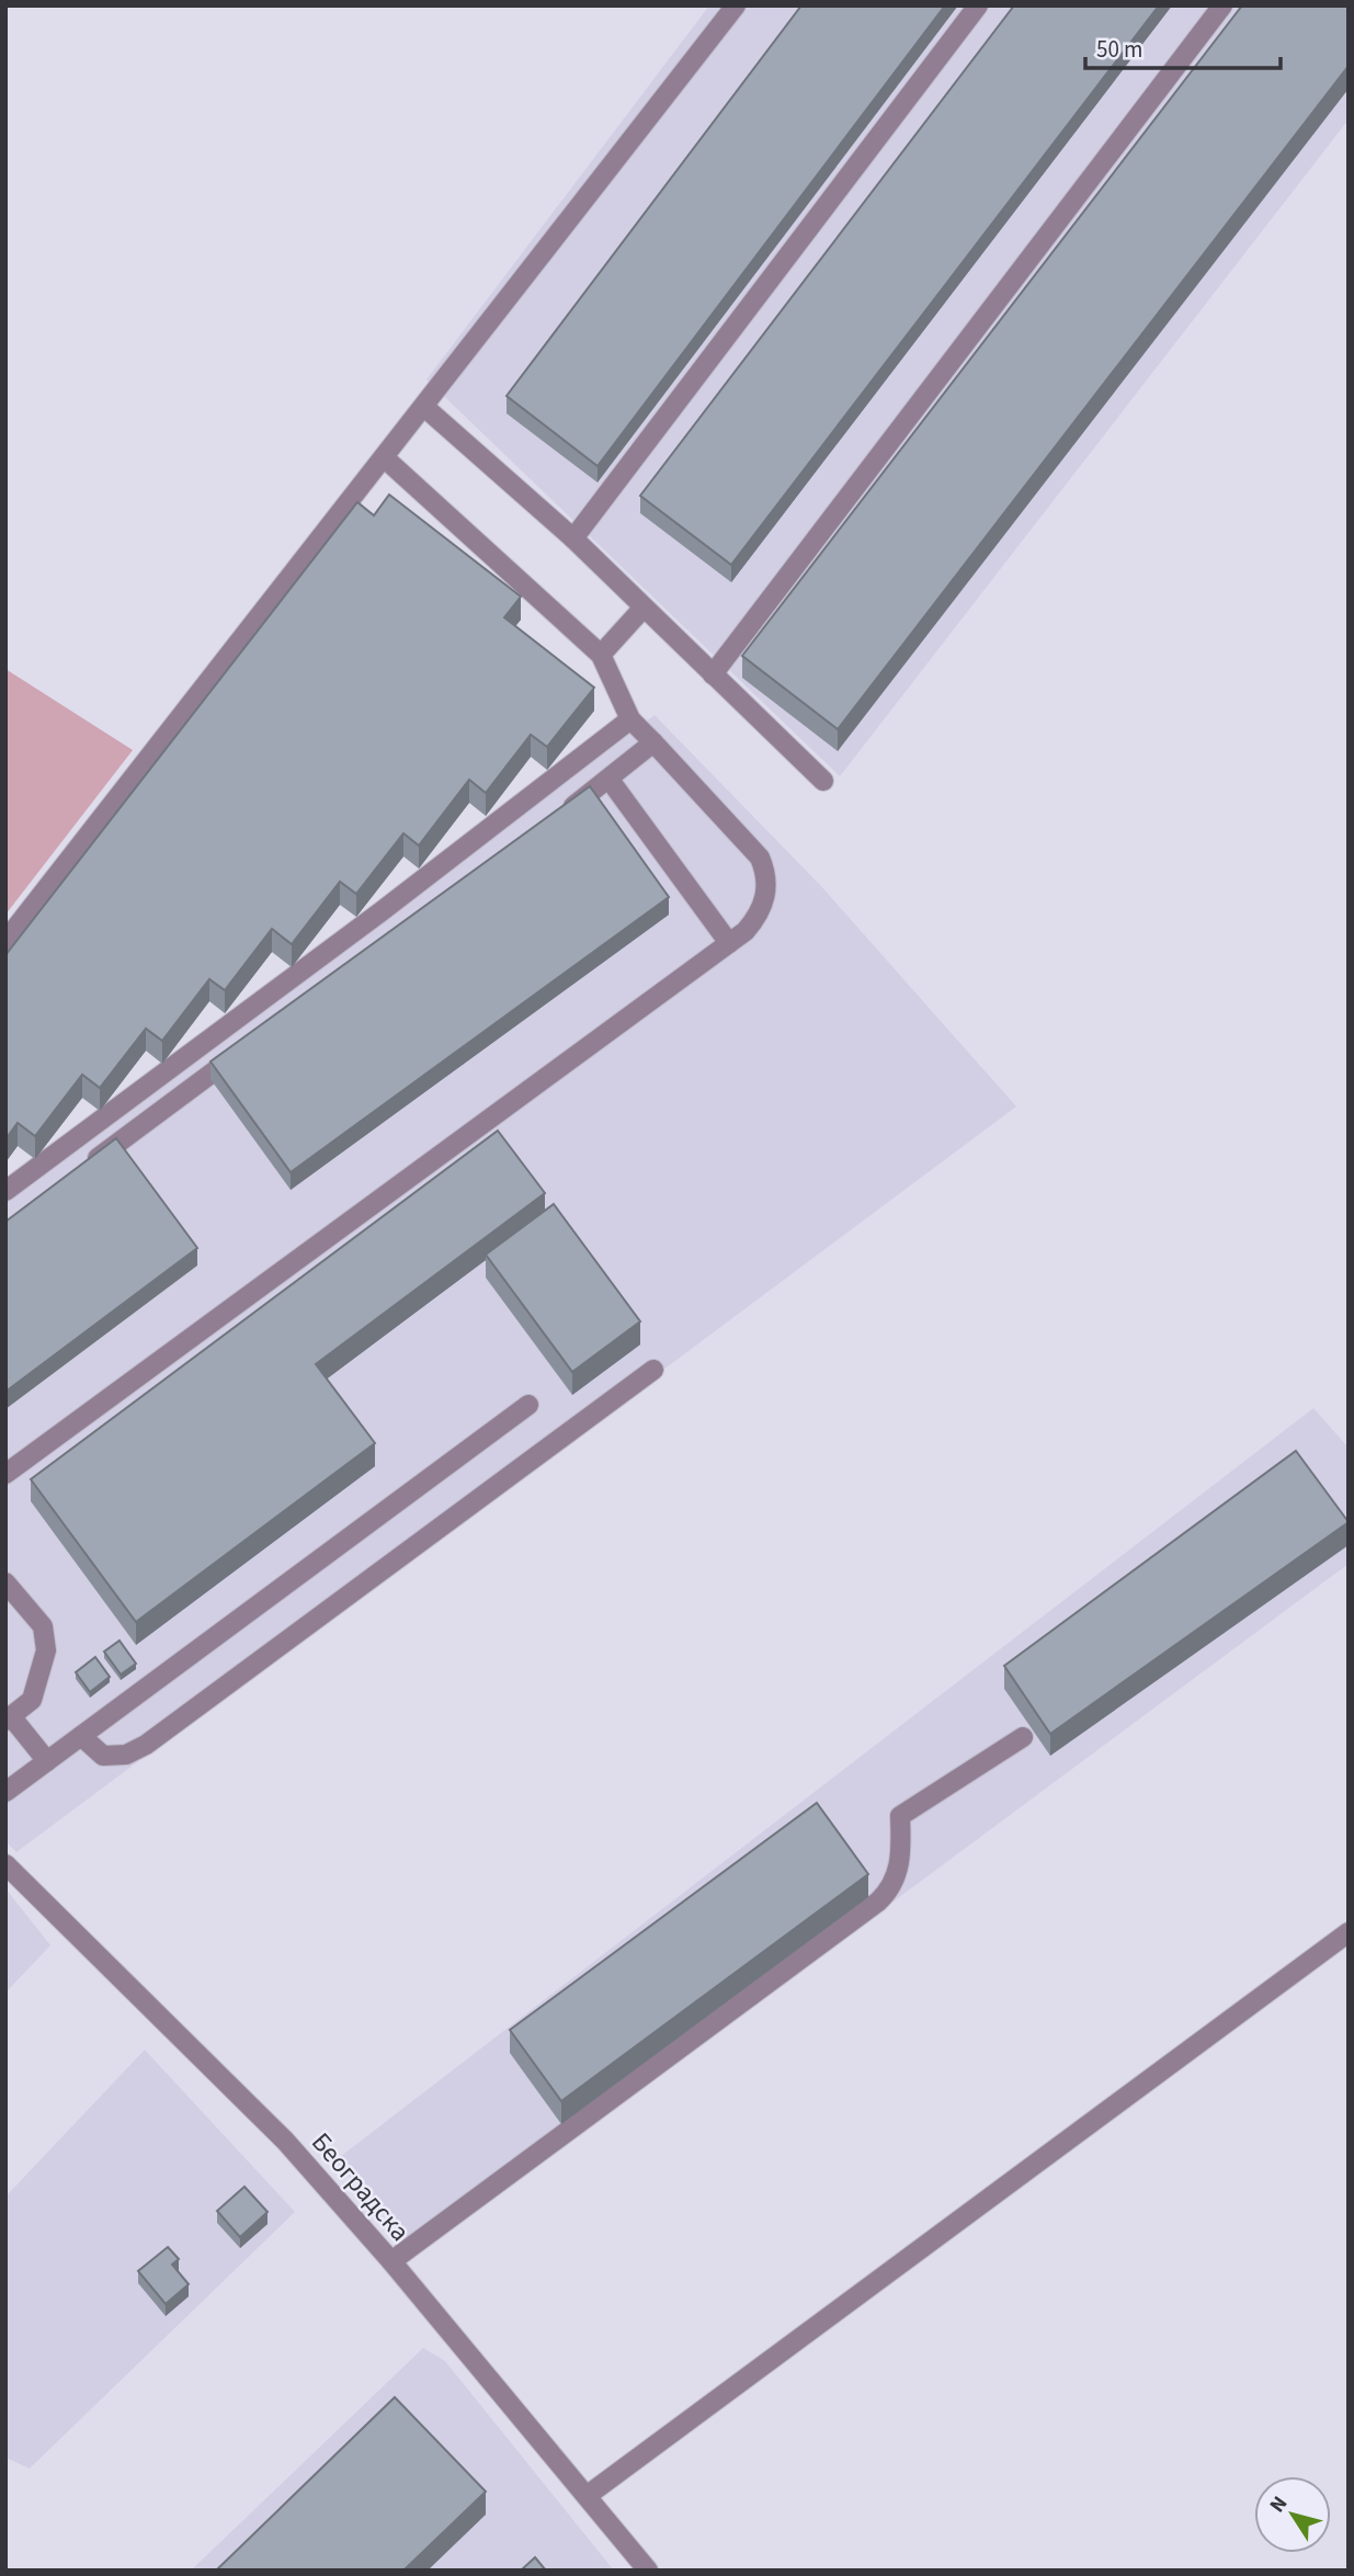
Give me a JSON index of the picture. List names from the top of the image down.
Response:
{
  "streets": {
    "street": ["Београдска"]
  },
  "scale_bar": "50 m",
  "north": "top left"
}
